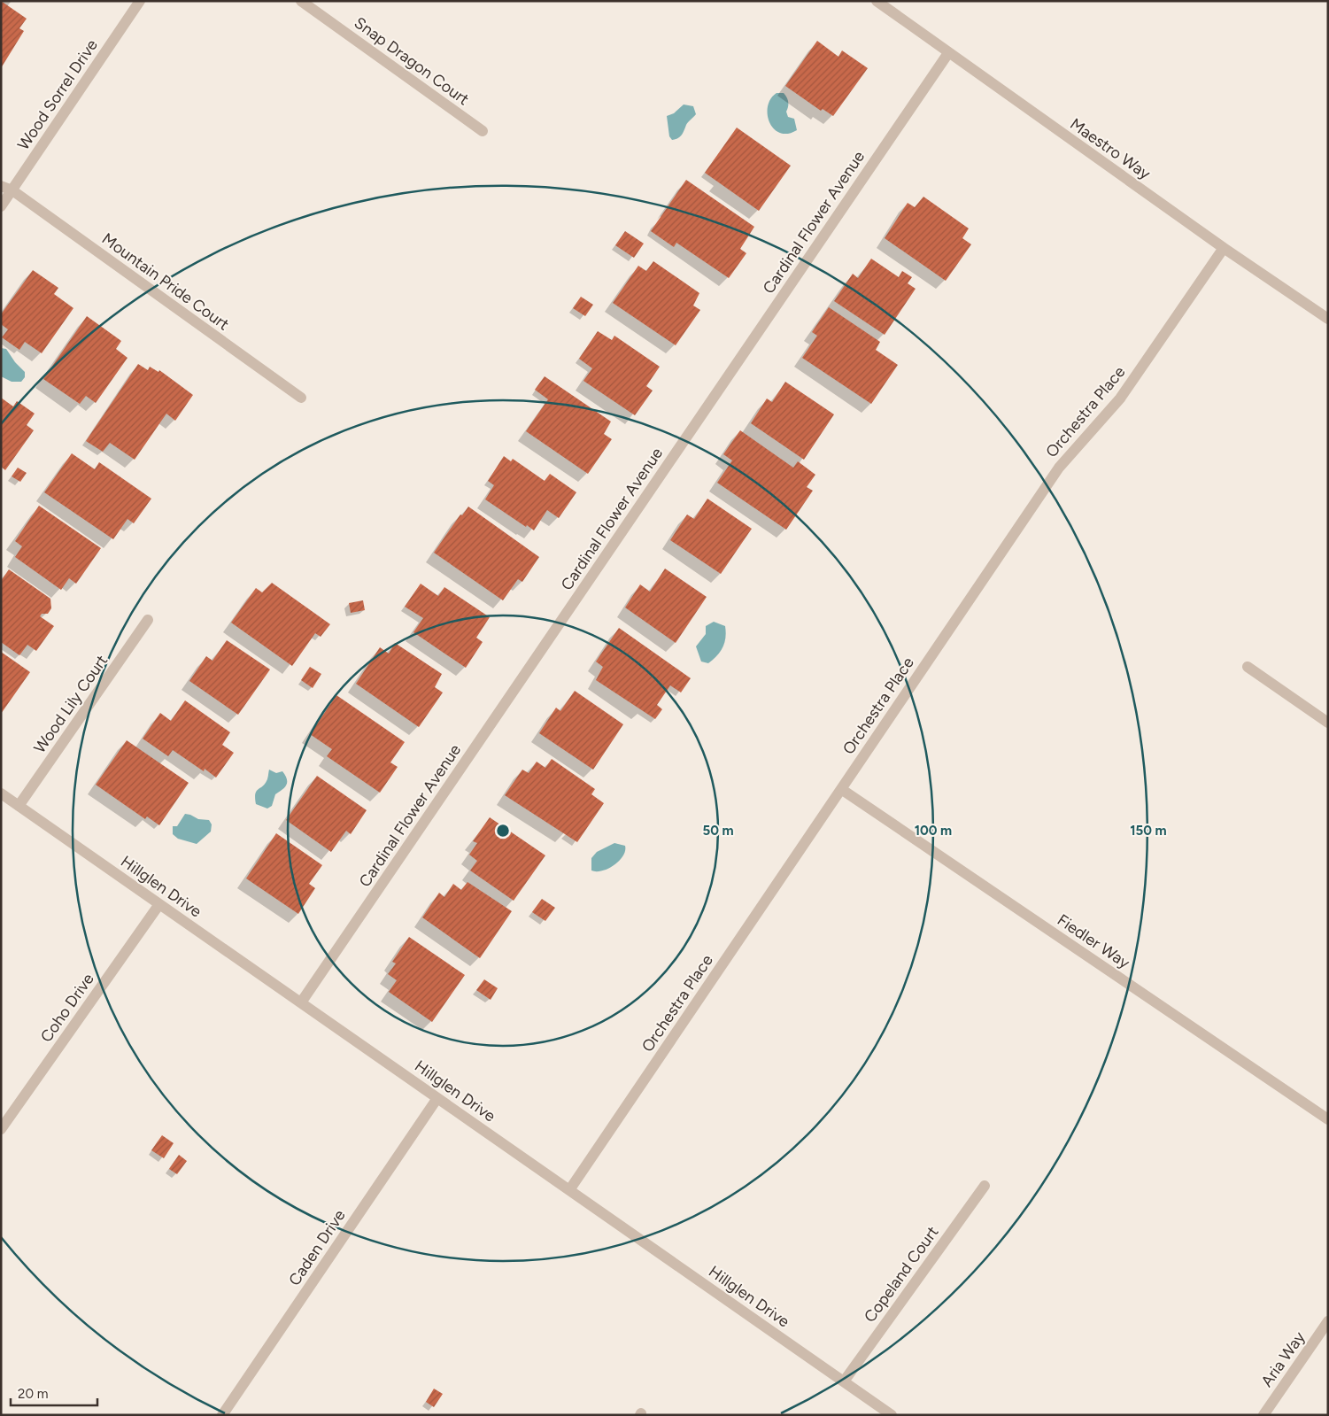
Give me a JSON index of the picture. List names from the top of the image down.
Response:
{
  "streets": {
    "street": [
      "Snap Dragon Court",
      "Wood Sorrel Drive",
      "Maestro Way",
      "Cardinal Flower Avenue",
      "Mountain Pride Court",
      "Orchestra Place",
      "Wood Lily Court",
      "Hillglen Drive",
      "Fiedler Way",
      "Coho Drive",
      "Caden Drive",
      "Copeland Court",
      "Aria Way"
    ]
  },
  "crossings": [
    ["Wood Sorrel Drive", "Mountain Pride Court"],
    ["Maestro Way", "Cardinal Flower Avenue"],
    ["Maestro Way", "Orchestra Place"],
    ["Cardinal Flower Avenue", "Hillglen Drive"],
    ["Orchestra Place", "Hillglen Drive"],
    ["Orchestra Place", "Fiedler Way"],
    ["Wood Lily Court", "Hillglen Drive"],
    ["Hillglen Drive", "Coho Drive"],
    ["Hillglen Drive", "Caden Drive"],
    ["Hillglen Drive", "Copeland Court"]
  ],
  "scale_bar": "20 m",
  "rings": ["50 m", "100 m", "150 m"]
}
